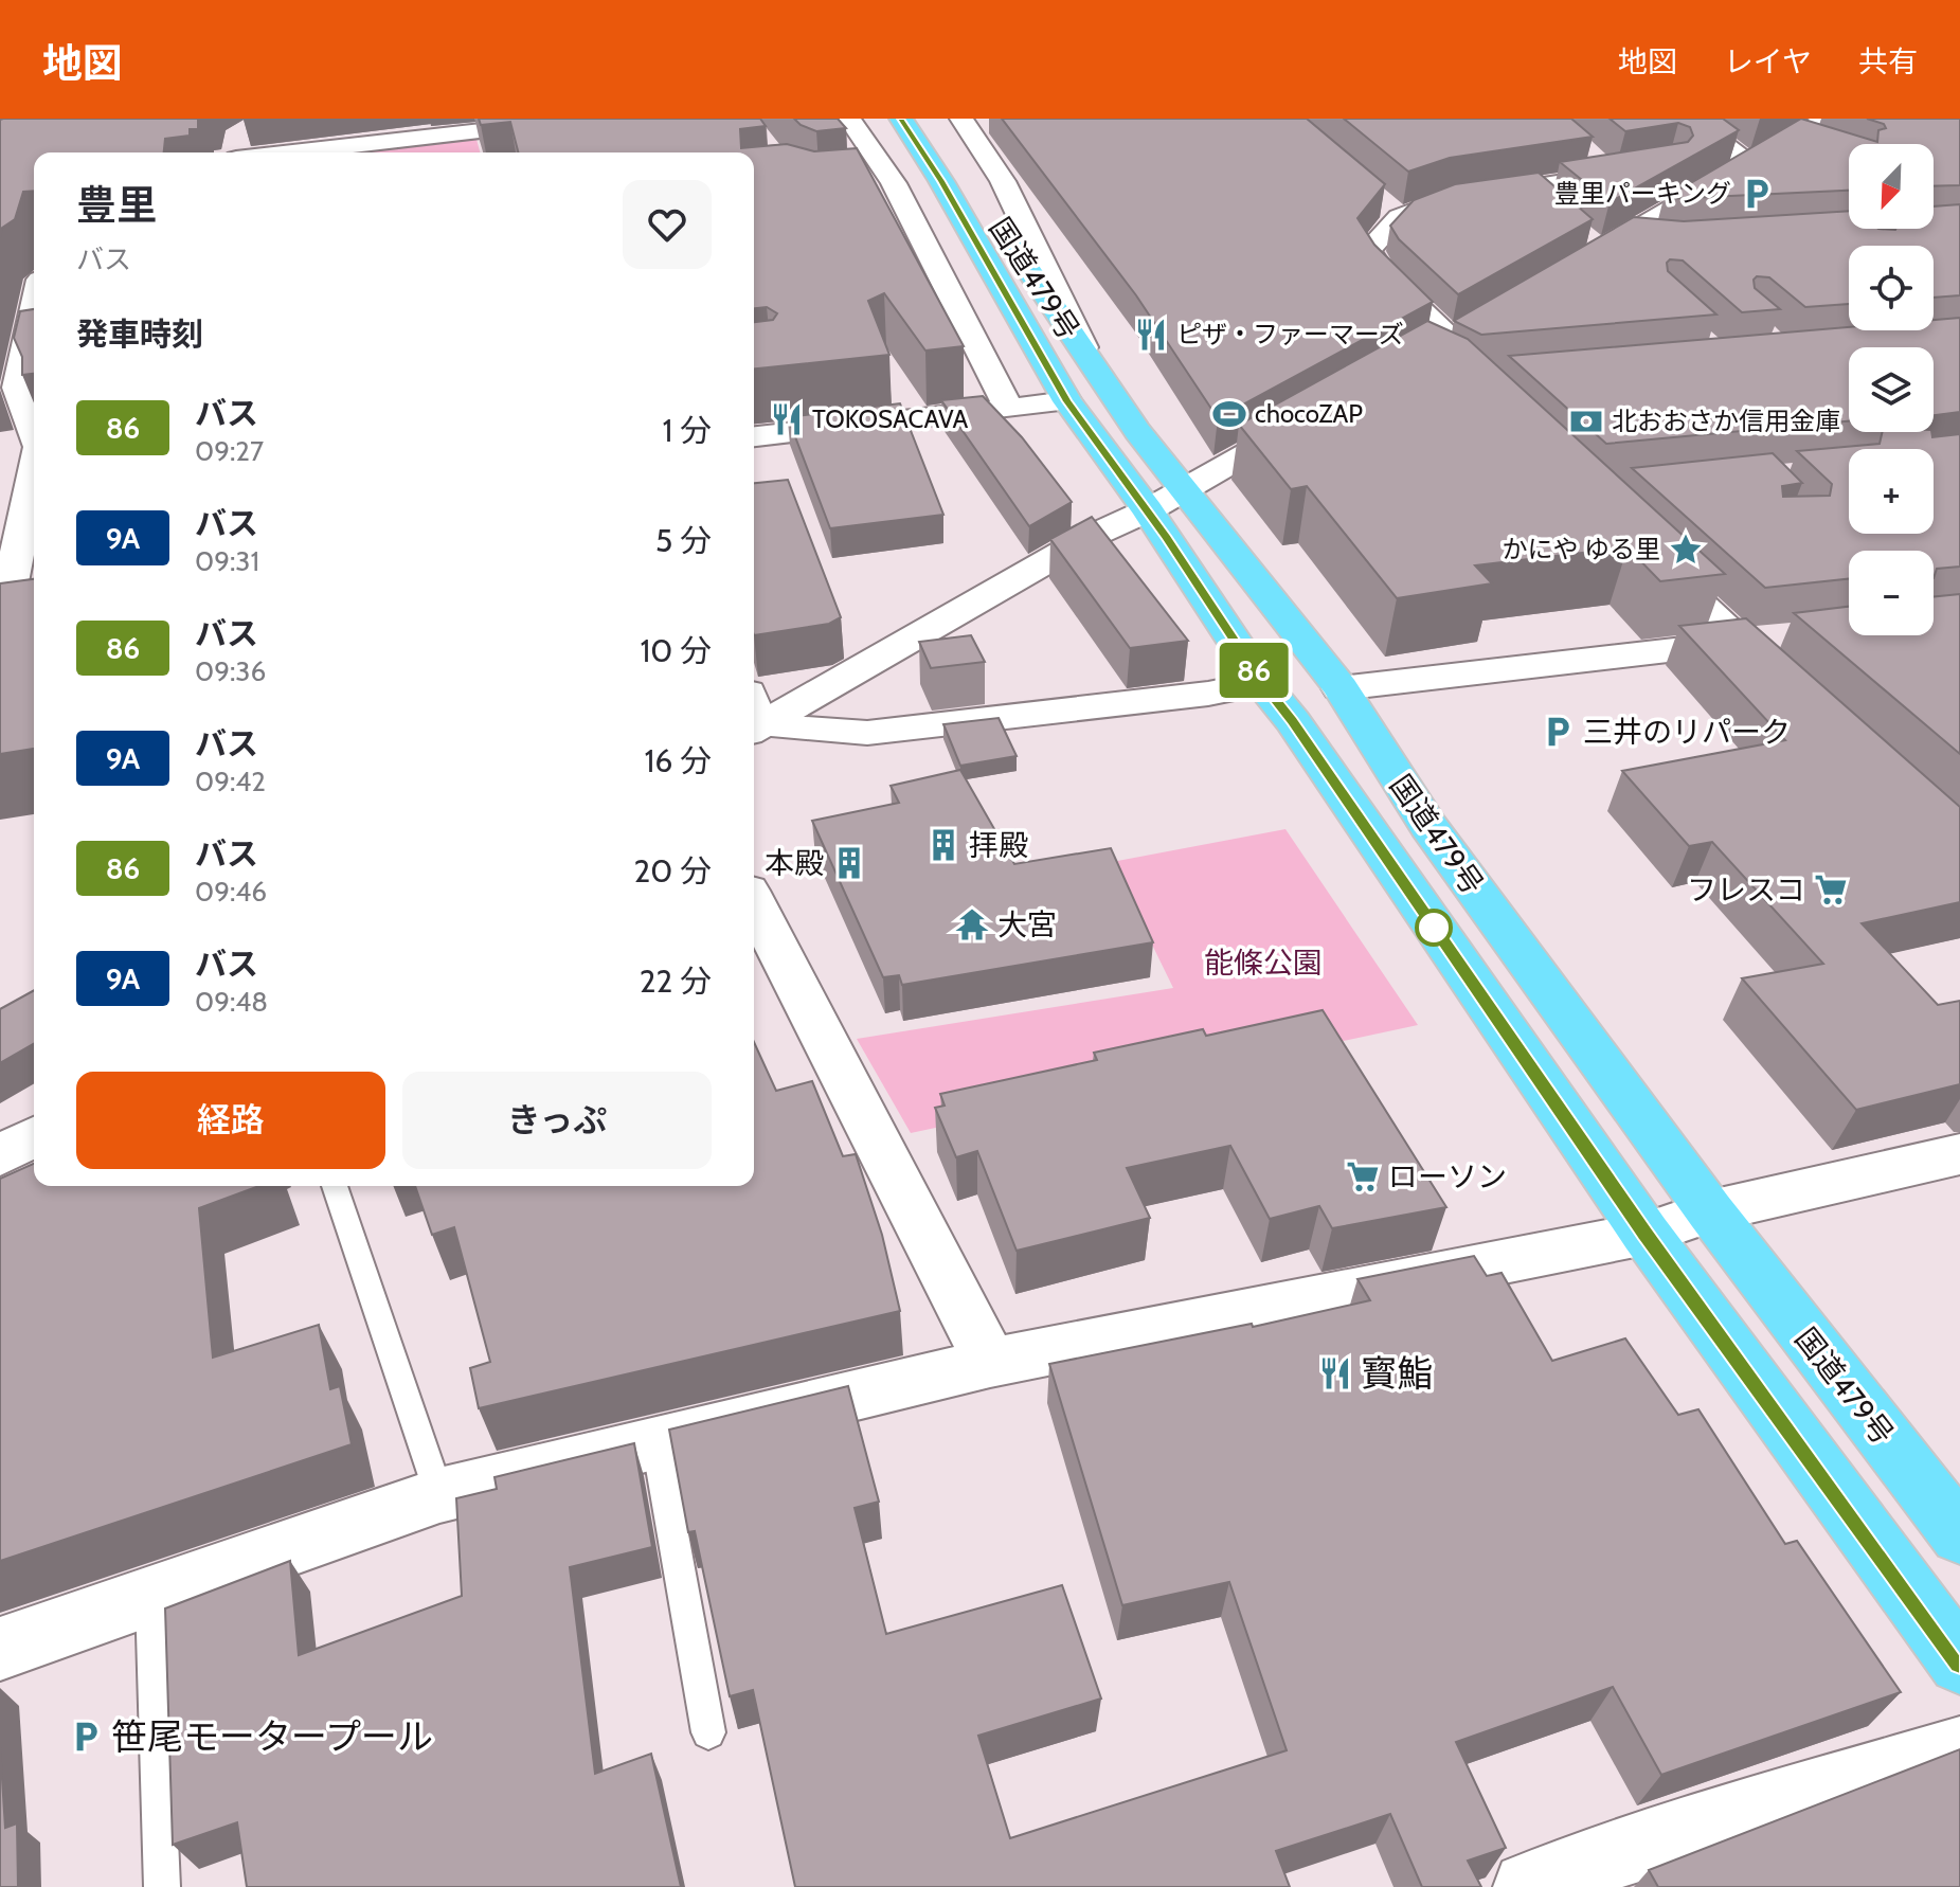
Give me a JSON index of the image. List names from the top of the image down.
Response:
{
  "streets": {
    "highway": ["国道479号"]
  },
  "parks": ["能條公園"],
  "places": {
    "parking": ["豊里パーキング", "三井のリパーク", "笹尾モータープール"],
    "restaurant": ["ピザ・ファーマーズ", "TOKOSACAVA", "寳鮨"],
    "sports": ["chocoZAP"],
    "bank": ["北おおさか信用金庫"],
    "place": ["かにや ゆる里"],
    "building": ["拝殿", "本殿"],
    "supermarket": ["フレスコ", "ローソン"],
    "temple": ["大宮"]
  },
  "lines": ["bus line 86"],
  "north": "bottom left",
  "page": {
    "header": "地図",
    "nav": ["地図", "レイヤ", "共有"],
    "on_map": "86",
    "map_buttons": ["+", "−"],
    "heading": [
      ["豊里", "バス"],
      "発車時刻"
    ],
    "list": [
      {
        "mark": "86",
        "name": "バス",
        "note": "09:27",
        "value": "1 分"
      },
      {
        "mark": "9A",
        "name": "バス",
        "note": "09:31",
        "value": "5 分"
      },
      {
        "mark": "86",
        "name": "バス",
        "note": "09:36",
        "value": "10 分"
      },
      {
        "mark": "9A",
        "name": "バス",
        "note": "09:42",
        "value": "16 分"
      },
      {
        "mark": "86",
        "name": "バス",
        "note": "09:46",
        "value": "20 分"
      },
      {
        "mark": "9A",
        "name": "バス",
        "note": "09:48",
        "value": "22 分"
      }
    ],
    "buttons": ["経路", "きっぷ"]
  }
}
